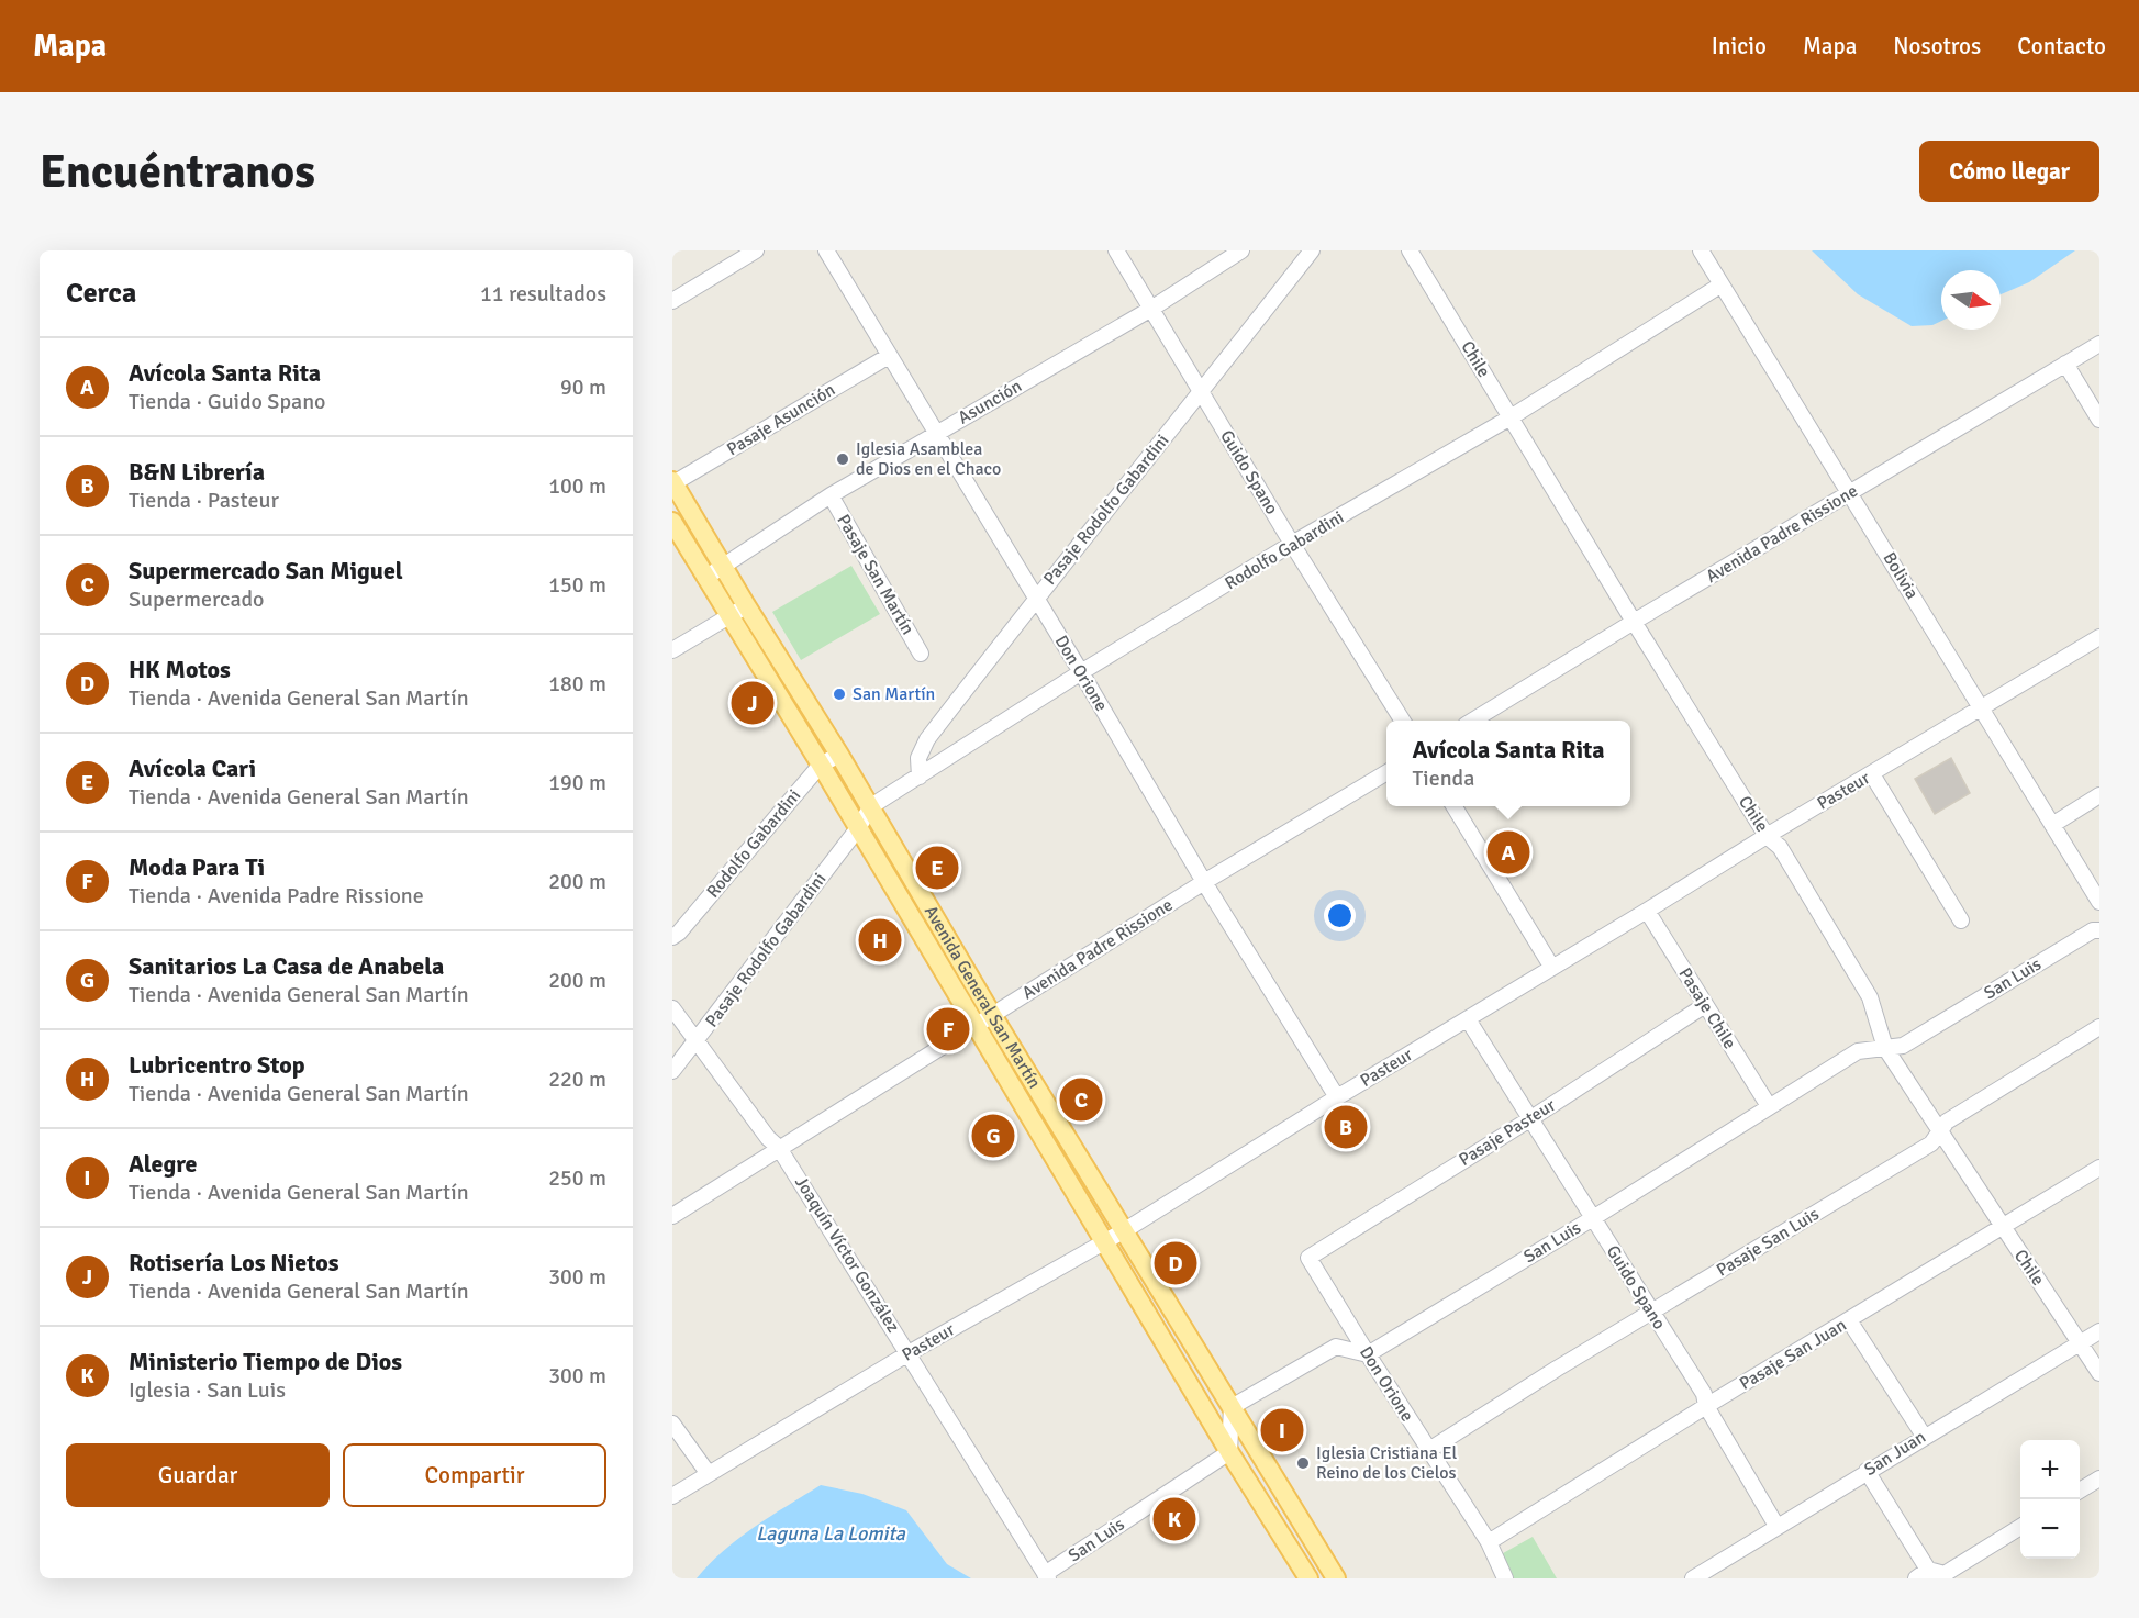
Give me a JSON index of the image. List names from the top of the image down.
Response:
{
  "streets": {
    "main road": ["Avenida General San Martín"],
    "street": [
      "Chile",
      "Asunción",
      "Pasaje Asunción",
      "Guido Spano",
      "Pasaje Rodolfo Gabardini",
      "Avenida Padre Rissione",
      "Rodolfo Gabardini",
      "Pasaje San Martín",
      "Bolivia",
      "Don Orione",
      "Pasteur",
      "San Luis",
      "Pasaje Chile",
      "Pasaje Pasteur",
      "Pasaje San Luis",
      "Joaquín Víctor González",
      "Pasaje San Juan",
      "San Juan"
    ]
  },
  "crossings": [
    ["Chile", "Avenida Padre Rissione"],
    ["Chile", "Rodolfo Gabardini"],
    ["Chile", "Pasteur"],
    ["Chile", "San Luis"],
    ["Chile", "Pasaje San Luis"],
    ["Chile", "Pasaje San Juan"],
    ["Chile", "San Juan"],
    ["Asunción", "Guido Spano"],
    ["Asunción", "Pasaje San Martín"],
    ["Asunción", "Don Orione"],
    ["Asunción", "Avenida General San Martín"],
    ["Pasaje Asunción", "Don Orione"],
    ["Pasaje Asunción", "Avenida General San Martín"],
    ["Guido Spano", "Pasaje Rodolfo Gabardini"],
    ["Guido Spano", "Rodolfo Gabardini"],
    ["Guido Spano", "Pasteur"],
    ["Guido Spano", "San Luis"],
    ["Guido Spano", "Pasaje Pasteur"],
    ["Guido Spano", "Pasaje San Luis"],
    ["Guido Spano", "Pasaje San Juan"],
    ["Guido Spano", "San Juan"],
    ["Pasaje Rodolfo Gabardini", "Rodolfo Gabardini"],
    ["Pasaje Rodolfo Gabardini", "Don Orione"],
    ["Pasaje Rodolfo Gabardini", "Avenida General San Martín"],
    ["Pasaje Rodolfo Gabardini", "Joaquín Víctor González"],
    ["Avenida Padre Rissione", "Bolivia"],
    ["Avenida Padre Rissione", "Don Orione"],
    ["Avenida Padre Rissione", "Avenida General San Martín"],
    ["Avenida Padre Rissione", "Joaquín Víctor González"],
    ["Rodolfo Gabardini", "Bolivia"],
    ["Rodolfo Gabardini", "Don Orione"],
    ["Rodolfo Gabardini", "Avenida General San Martín"],
    ["Bolivia", "Pasteur"],
    ["Don Orione", "Pasteur"],
    ["Don Orione", "San Luis"],
    ["Don Orione", "Pasaje Pasteur"],
    ["Don Orione", "Pasaje San Luis"],
    ["Don Orione", "Pasaje San Juan"],
    ["Pasteur", "Avenida General San Martín"],
    ["Pasteur", "Pasaje Chile"],
    ["Pasteur", "Joaquín Víctor González"],
    ["San Luis", "Avenida General San Martín"],
    ["San Luis", "Pasaje Chile"],
    ["San Luis", "Joaquín Víctor González"],
    ["Pasaje Chile", "Pasaje Pasteur"]
  ],
  "water": ["Laguna La Lomita"],
  "places": ["Iglesia Asamblea de Dios en el Chaco", "San Martín", "Iglesia Cristiana El Reino de los Cielos"],
  "north": "right",
  "page": {
    "header": "Mapa",
    "nav": [
      "Inicio",
      "Mapa",
      "Nosotros",
      "Contacto"
    ],
    "buttons": [
      "Cómo llegar",
      ["Guardar", "Compartir"]
    ],
    "title": "Encuéntranos",
    "heading": ["Cerca", "11 resultados"],
    "list": [
      {
        "mark": "A",
        "name": "Avícola Santa Rita",
        "note": "Tienda · Guido Spano",
        "value": "90 m"
      },
      {
        "mark": "B",
        "name": "B&N Librería",
        "note": "Tienda · Pasteur",
        "value": "100 m"
      },
      {
        "mark": "C",
        "name": "Supermercado San Miguel",
        "note": "Supermercado",
        "value": "150 m"
      },
      {
        "mark": "D",
        "name": "HK Motos",
        "note": "Tienda · Avenida General San Martín",
        "value": "180 m"
      },
      {
        "mark": "E",
        "name": "Avícola Cari",
        "note": "Tienda · Avenida General San Martín",
        "value": "190 m"
      },
      {
        "mark": "F",
        "name": "Moda Para Ti",
        "note": "Tienda · Avenida Padre Rissione",
        "value": "200 m"
      },
      {
        "mark": "G",
        "name": "Sanitarios La Casa de Anabela",
        "note": "Tienda · Avenida General San Martín",
        "value": "200 m"
      },
      {
        "mark": "H",
        "name": "Lubricentro Stop",
        "note": "Tienda · Avenida General San Martín",
        "value": "220 m"
      },
      {
        "mark": "I",
        "name": "Alegre",
        "note": "Tienda · Avenida General San Martín",
        "value": "250 m"
      },
      {
        "mark": "J",
        "name": "Rotisería Los Nietos",
        "note": "Tienda · Avenida General San Martín",
        "value": "300 m"
      },
      {
        "mark": "K",
        "name": "Ministerio Tiempo de Dios",
        "note": "Iglesia · San Luis",
        "value": "300 m"
      }
    ],
    "pins": [
      "J",
      "A",
      "E",
      "H",
      "F",
      "C",
      "B",
      "G",
      "D",
      "I",
      "K"
    ],
    "popup": ["Avícola Santa Rita", "Tienda"],
    "map_buttons": ["+", "−"]
  }
}
